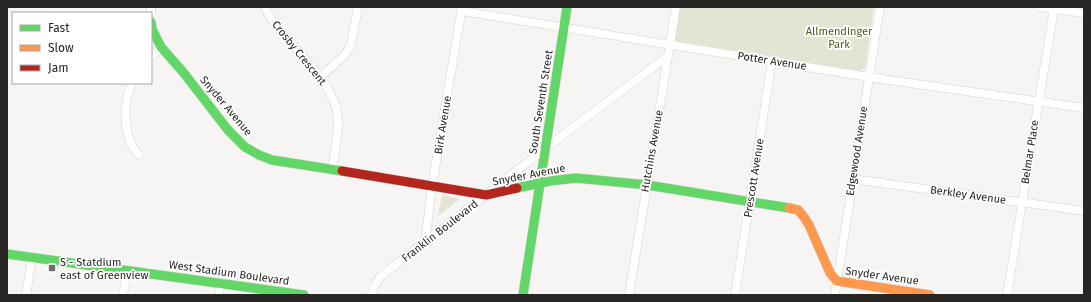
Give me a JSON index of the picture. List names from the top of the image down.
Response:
{
  "streets": {
    "street": [
      "Crosby Crescent",
      "Potter Avenue",
      "South Seventh Street",
      "Snyder Avenue",
      "Birk Avenue",
      "Hutchins Avenue",
      "Edgewood Avenue",
      "Belmar Place",
      "Prescott Avenue",
      "Berkley Avenue",
      "Franklin Boulevard",
      "West Stadium Boulevard"
    ]
  },
  "crossings": [
    ["Crosby Crescent", "Snyder Avenue"],
    ["Potter Avenue", "South Seventh Street"],
    ["Potter Avenue", "Birk Avenue"],
    ["Potter Avenue", "Hutchins Avenue"],
    ["Potter Avenue", "Edgewood Avenue"],
    ["Potter Avenue", "Belmar Place"],
    ["Potter Avenue", "Prescott Avenue"],
    ["South Seventh Street", "Snyder Avenue"],
    ["South Seventh Street", "Franklin Boulevard"],
    ["Snyder Avenue", "Birk Avenue"],
    ["Snyder Avenue", "Hutchins Avenue"],
    ["Snyder Avenue", "Edgewood Avenue"],
    ["Snyder Avenue", "Prescott Avenue"],
    ["Snyder Avenue", "Franklin Boulevard"],
    ["Birk Avenue", "Franklin Boulevard"],
    ["Hutchins Avenue", "Franklin Boulevard"],
    ["Edgewood Avenue", "Berkley Avenue"],
    ["Belmar Place", "Berkley Avenue"]
  ],
  "parks": ["Allmendinger Park"],
  "places": {
    "transit": ["S - Statdium east of Greenview"]
  },
  "legend": ["Fast", "Slow", "Jam"]
}
